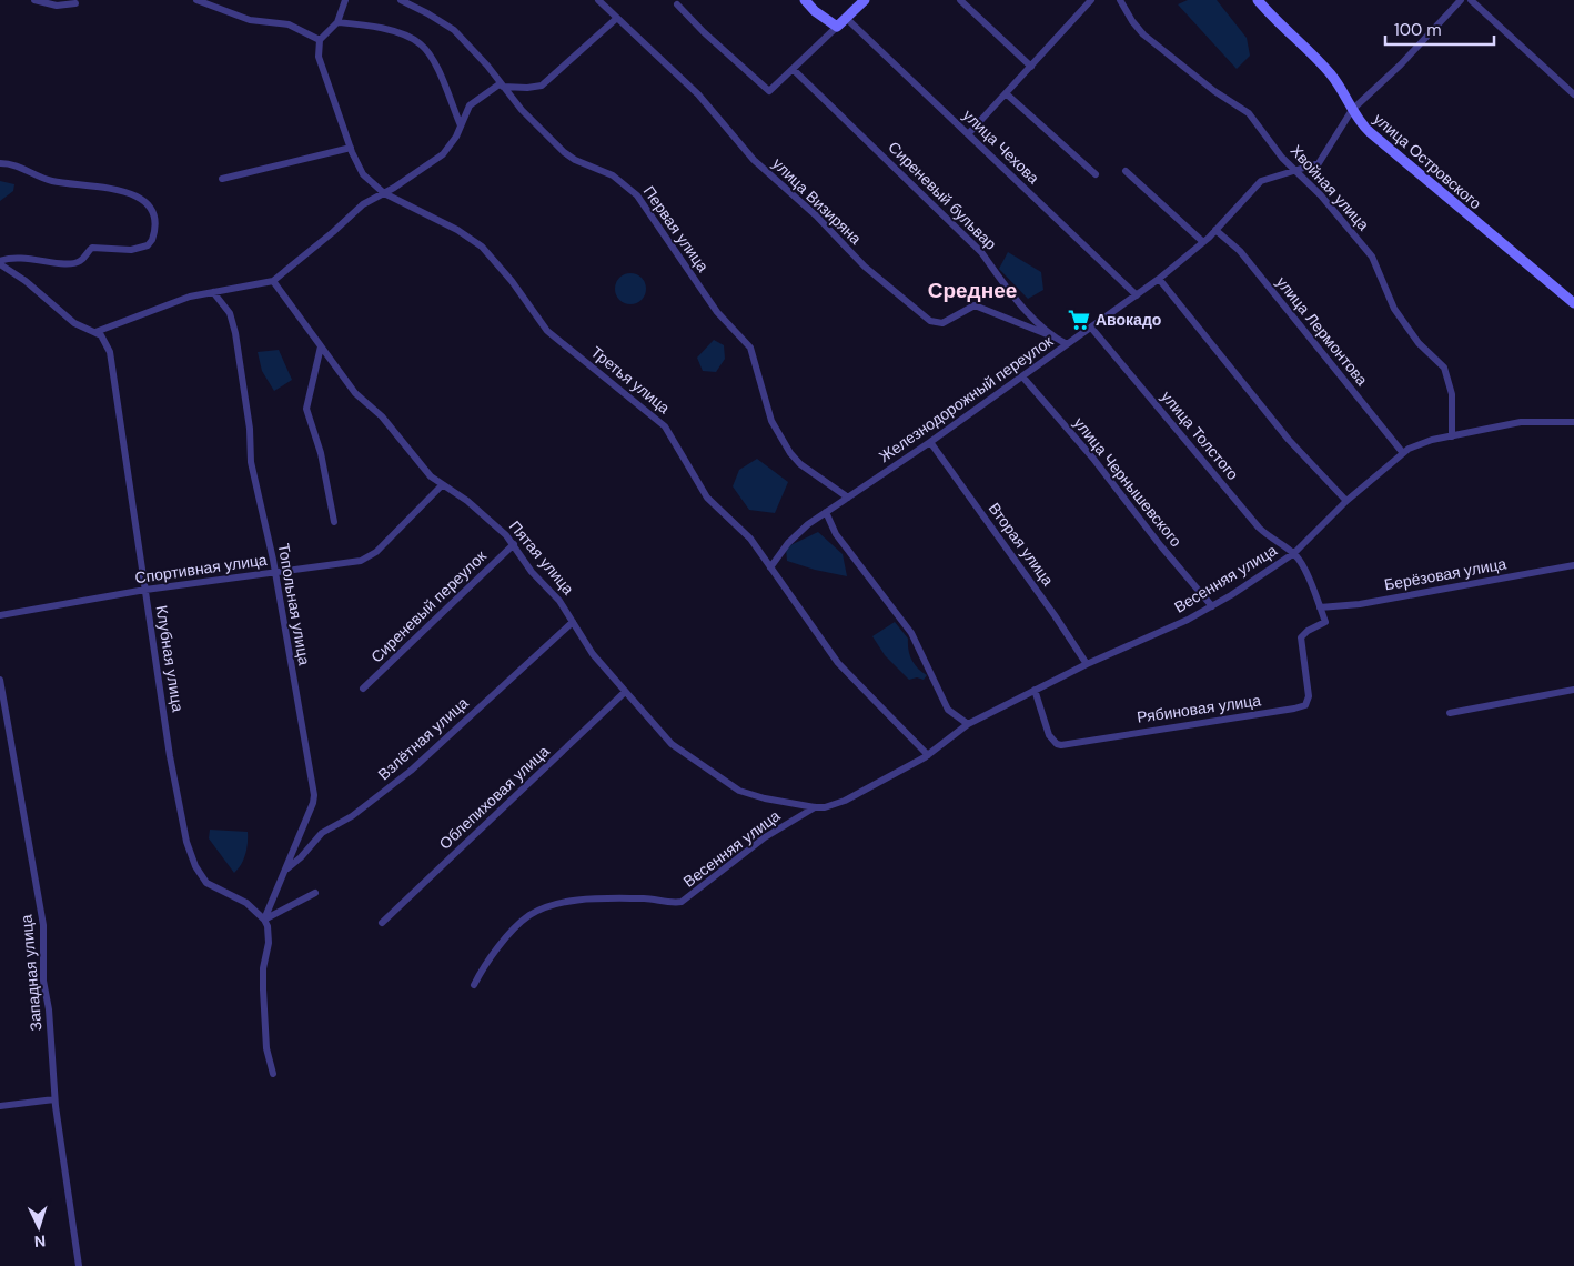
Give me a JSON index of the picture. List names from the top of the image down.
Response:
{
  "streets": {
    "street": [
      "улица Чехова",
      "улица Островского",
      "Хвойная улица",
      "Сиреневый бульвар",
      "улица Визиряна",
      "Первая улица",
      "улица Лермонтова",
      "Третья улица",
      "Железнодорожный переулок",
      "улица Толстого",
      "улица Чернышевского",
      "Вторая улица",
      "Пятая улица",
      "Спортивная улица",
      "Берёзовая улица",
      "Весенняя улица",
      "Топольная улица",
      "Сиреневый переулок",
      "Клубная улица",
      "Рябиновая улица",
      "Взлётная улица",
      "Облепиховая улица",
      "Западная улица"
    ]
  },
  "crossings": [
    ["улица Чехова", "Железнодорожный переулок"],
    ["улица Островского", "Железнодорожный переулок"],
    ["Хвойная улица", "Железнодорожный переулок"],
    ["Хвойная улица", "Весенняя улица"],
    ["Сиреневый бульвар", "улица Визиряна"],
    ["Сиреневый бульвар", "Железнодорожный переулок"],
    ["Первая улица", "Железнодорожный переулок"],
    ["улица Лермонтова", "Железнодорожный переулок"],
    ["улица Лермонтова", "Весенняя улица"],
    ["Третья улица", "Железнодорожный переулок"],
    ["Третья улица", "Весенняя улица"],
    ["Железнодорожный переулок", "улица Толстого"],
    ["Железнодорожный переулок", "улица Чернышевского"],
    ["Железнодорожный переулок", "Вторая улица"],
    ["улица Толстого", "Весенняя улица"],
    ["улица Чернышевского", "Весенняя улица"],
    ["Вторая улица", "Весенняя улица"],
    ["Пятая улица", "Спортивная улица"],
    ["Пятая улица", "Весенняя улица"],
    ["Пятая улица", "Сиреневый переулок"],
    ["Пятая улица", "Взлётная улица"],
    ["Пятая улица", "Облепиховая улица"],
    ["Спортивная улица", "Топольная улица"],
    ["Спортивная улица", "Клубная улица"],
    ["Берёзовая улица", "Рябиновая улица"],
    ["Весенняя улица", "Рябиновая улица"],
    ["Топольная улица", "Клубная улица"],
    ["Топольная улица", "Взлётная улица"]
  ],
  "districts": ["Среднее"],
  "places": {
    "supermarket": ["Авокадо"]
  },
  "scale_bar": "100 m",
  "north": "bottom"
}
